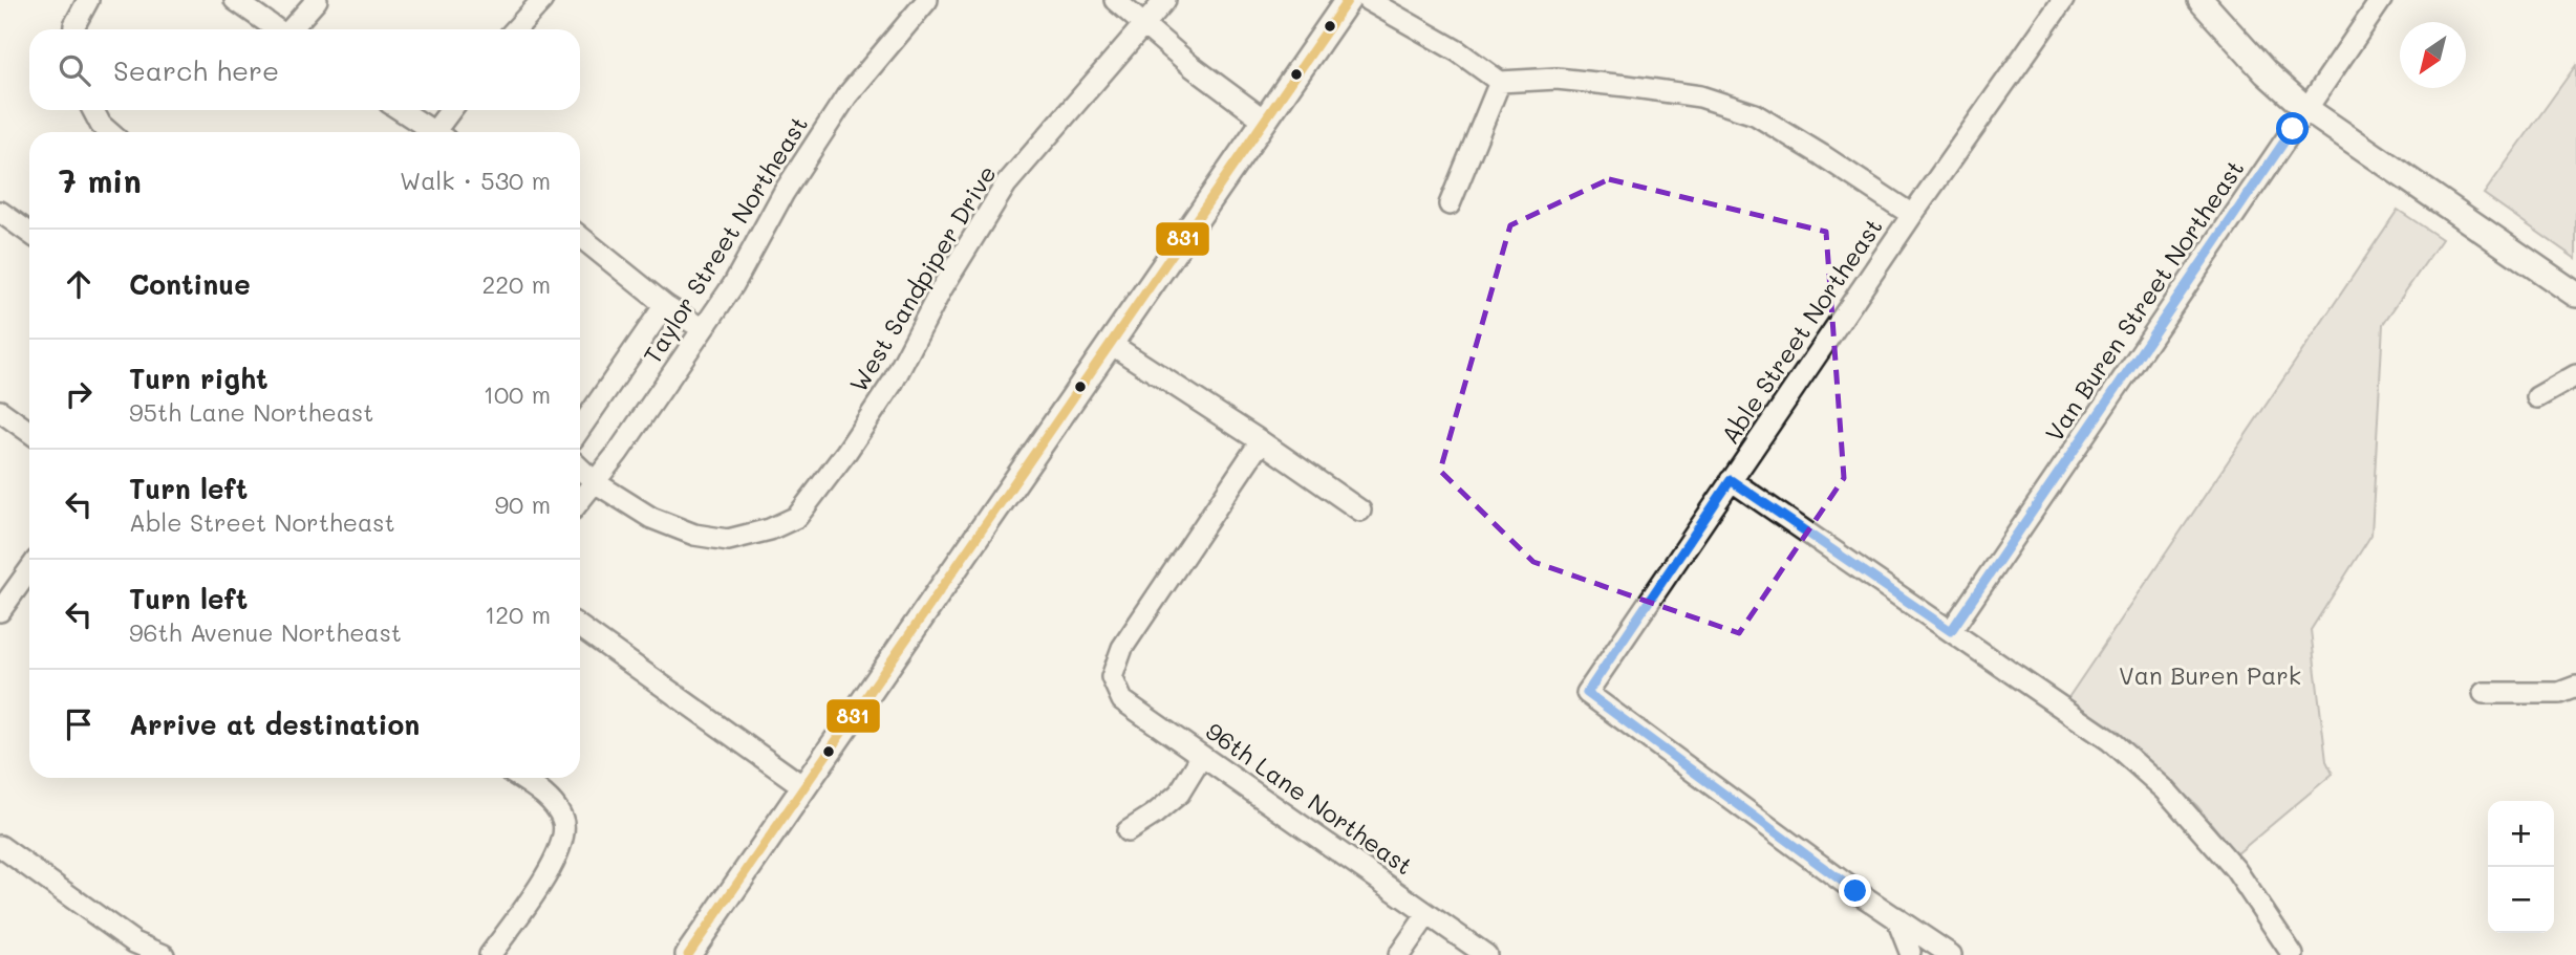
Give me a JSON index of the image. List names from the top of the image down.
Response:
{
  "streets": {
    "street": [
      "Taylor Street Northeast",
      "West Sandpiper Drive",
      "Van Buren Street Northeast",
      "Able Street Northeast",
      "96th Lane Northeast"
    ]
  },
  "crossings": [
    ["Taylor Street Northeast", "West Sandpiper Drive"]
  ],
  "parks": ["Van Buren Park"],
  "lines": ["transit line 831"],
  "north": "bottom left",
  "page": {
    "search": "Search here",
    "heading": ["7 min", "Walk · 530 m"],
    "list": [
      ["Continue", "220 m"],
      ["Turn right", "95th Lane Northeast", "100 m"],
      ["Turn left", "Able Street Northeast", "90 m"],
      ["Turn left", "96th Avenue Northeast", "120 m"],
      "Arrive at destination"
    ],
    "map_buttons": ["+", "−"]
  }
}
